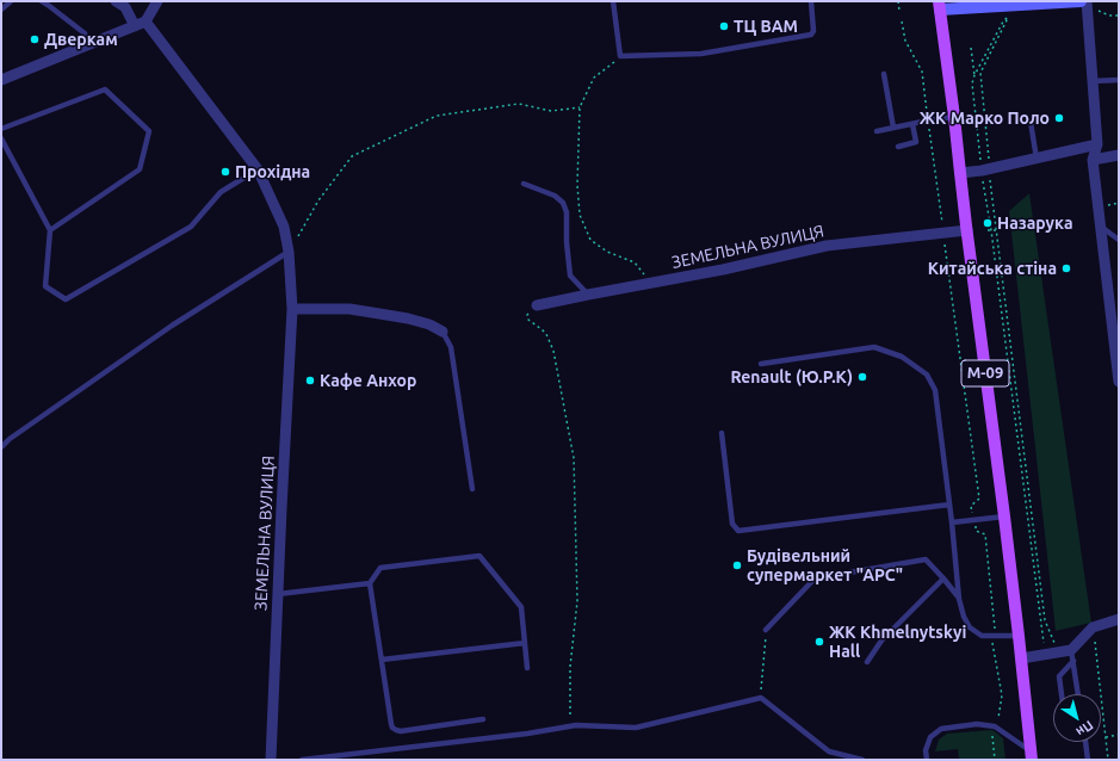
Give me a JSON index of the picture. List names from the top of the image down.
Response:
{
  "streets": {
    "main road": ["М-09"],
    "street": ["ЗЕМЕЛЬНА ВУЛИЦЯ"]
  },
  "crossings": [
    ["ЗЕМЕЛЬНА ВУЛИЦЯ", "М-09"]
  ],
  "places": [
    "ТЦ ВАМ",
    "Дверкам",
    "ЖК Марко Поло",
    "Прохідна",
    "Назарука",
    "Китайська стіна",
    "Renault (Ю.Р.К)",
    "Кафе Анхор",
    "Будівельний супермаркет \"АРС\"",
    "ЖК Khmelnytskyi Hall"
  ],
  "north": "bottom right"
}
